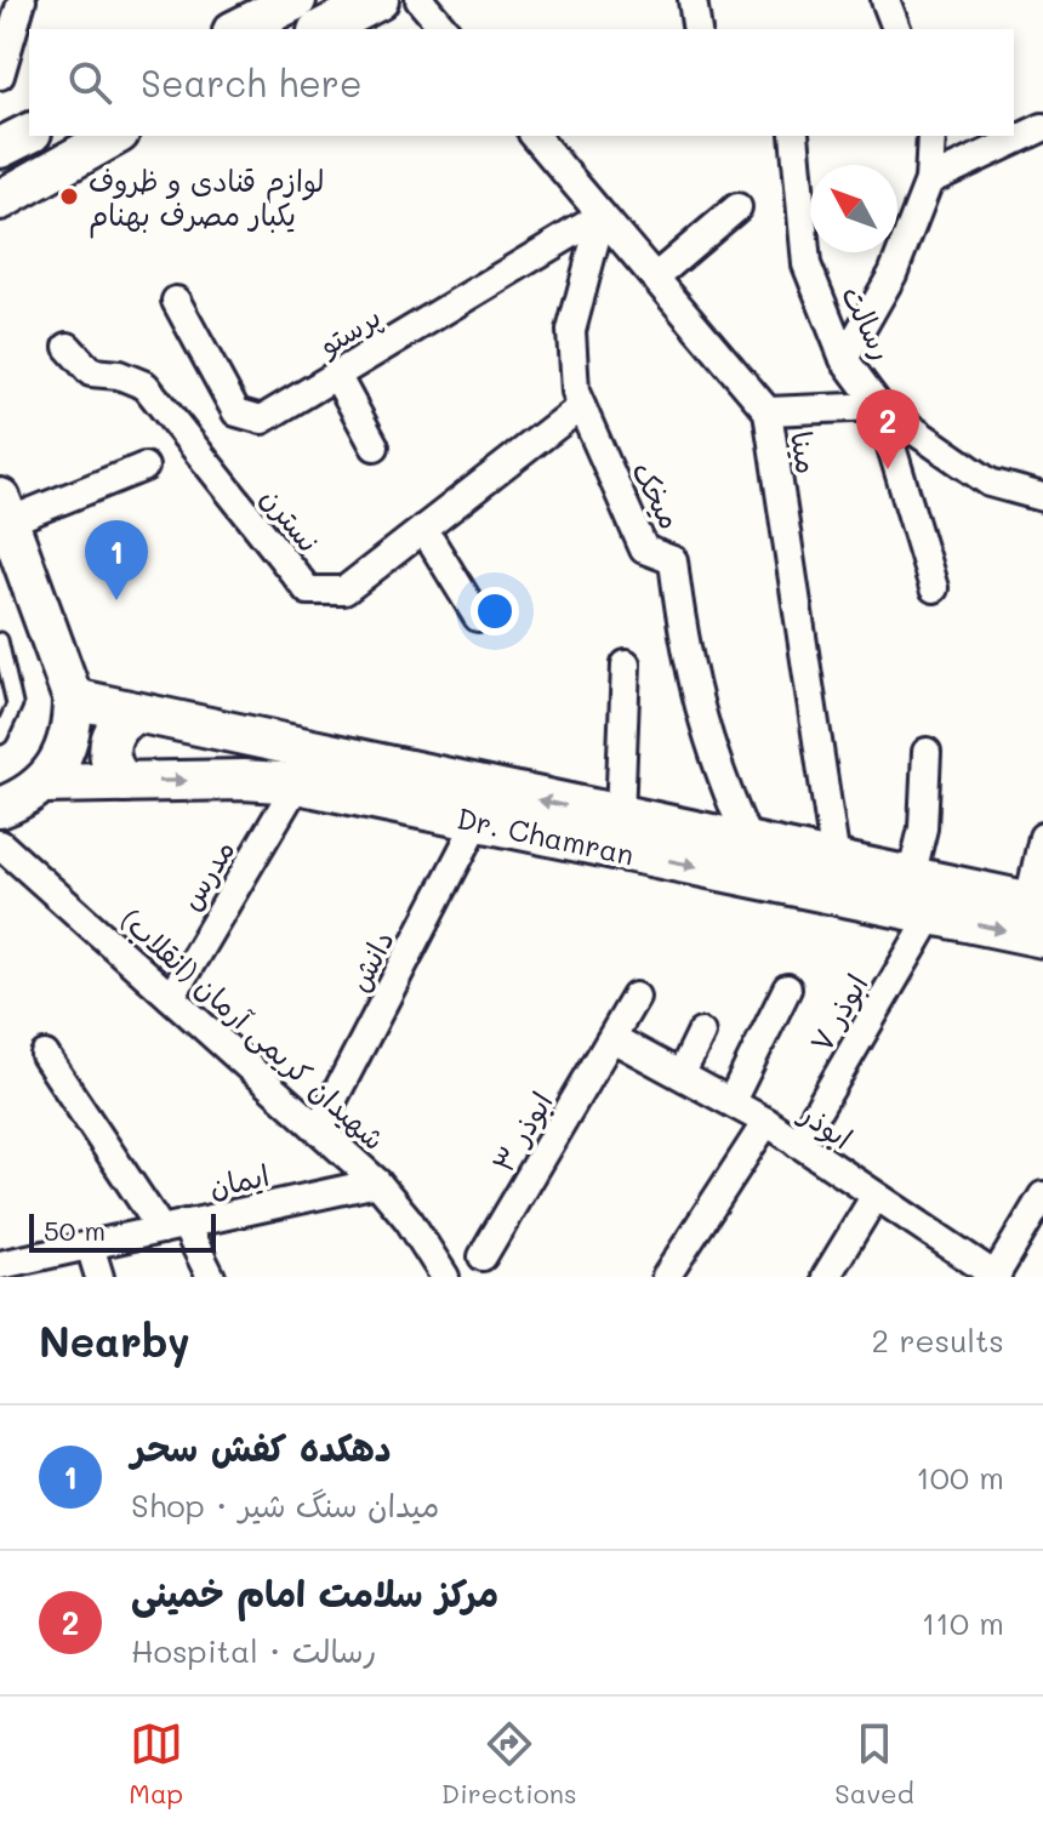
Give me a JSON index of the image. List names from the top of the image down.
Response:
{
  "streets": {
    "main road": ["Dr. Chamran"],
    "street": [
      "رسالت",
      "پرستو",
      "مینا",
      "میخک",
      "نسترن",
      "مدرس",
      "دانش",
      "ابوذر ۷",
      "شهیدان کریمی آرمان (انقلاب)",
      "ابوذر",
      "ابوذر ۳",
      "ایمان"
    ]
  },
  "crossings": [
    ["پرستو", "مینا"],
    ["پرستو", "میخک"],
    ["مینا", "میخک"],
    ["مینا", "Dr. Chamran"],
    ["میخک", "نسترن"],
    ["میخک", "Dr. Chamran"],
    ["Dr. Chamran", "مدرس"],
    ["Dr. Chamran", "دانش"],
    ["Dr. Chamran", "ابوذر ۷"],
    ["مدرس", "شهیدان کریمی آرمان (انقلاب)"],
    ["دانش", "شهیدان کریمی آرمان (انقلاب)"],
    ["ابوذر ۷", "ابوذر"],
    ["شهیدان کریمی آرمان (انقلاب)", "ایمان"],
    ["ابوذر", "ابوذر ۳"]
  ],
  "places": ["لوازم قنادی و ظروف یکبار مصرف بهنام"],
  "scale_bar": "50 m",
  "north": "top left",
  "page": {
    "search": "Search here",
    "pins": ["2", "1"],
    "scale": "50 m",
    "heading": ["Nearby", "2 results"],
    "list": [
      {
        "mark": "1",
        "name": "دهکده کفش سحر",
        "note": "Shop · میدان سنگ شیر",
        "value": "100 m"
      },
      {
        "mark": "2",
        "name": "مرکز سلامت امام خمینی",
        "note": "Hospital · رسالت",
        "value": "110 m"
      }
    ],
    "nav": ["Map", "Directions", "Saved"]
  }
}
